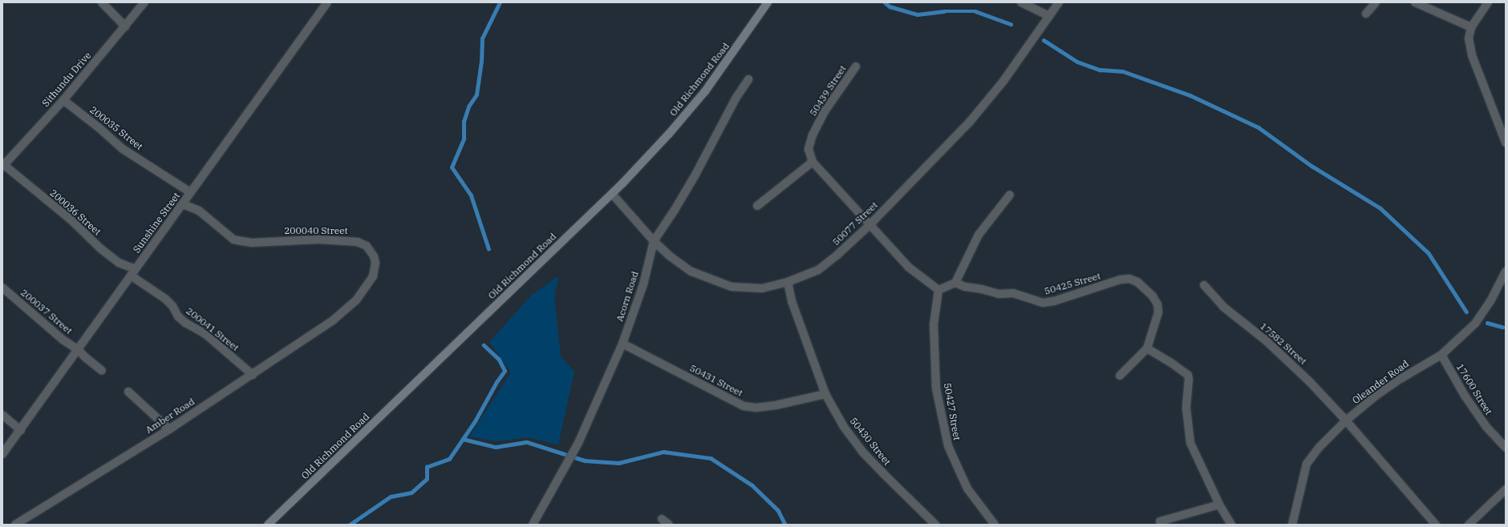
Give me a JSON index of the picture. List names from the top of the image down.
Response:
{
  "streets": {
    "street": [
      "Sithundu Drive",
      "Old Richmond Road",
      "50439 Street",
      "200035 Street",
      "200036 Street",
      "Sunshine Street",
      "50077 Street",
      "200040 Street",
      "50425 Street",
      "Acorn Road",
      "200037 Street",
      "200041 Street",
      "17582 Street",
      "50431 Street",
      "Oleander Road",
      "17600 Street",
      "50427 Street",
      "Amber Road",
      "50430 Street"
    ]
  },
  "crossings": [
    ["Sithundu Drive", "200035 Street"],
    ["Sithundu Drive", "200036 Street"],
    ["Old Richmond Road", "50077 Street"],
    ["50439 Street", "50077 Street"],
    ["200035 Street", "Sunshine Street"],
    ["200036 Street", "Sunshine Street"],
    ["Sunshine Street", "200040 Street"],
    ["Sunshine Street", "200037 Street"],
    ["Sunshine Street", "200041 Street"],
    ["50077 Street", "Acorn Road"],
    ["50077 Street", "50430 Street"],
    ["200040 Street", "Amber Road"],
    ["Acorn Road", "50431 Street"],
    ["200041 Street", "Amber Road"],
    ["17582 Street", "Oleander Road"],
    ["50431 Street", "50430 Street"],
    ["Oleander Road", "17600 Street"]
  ]
}
